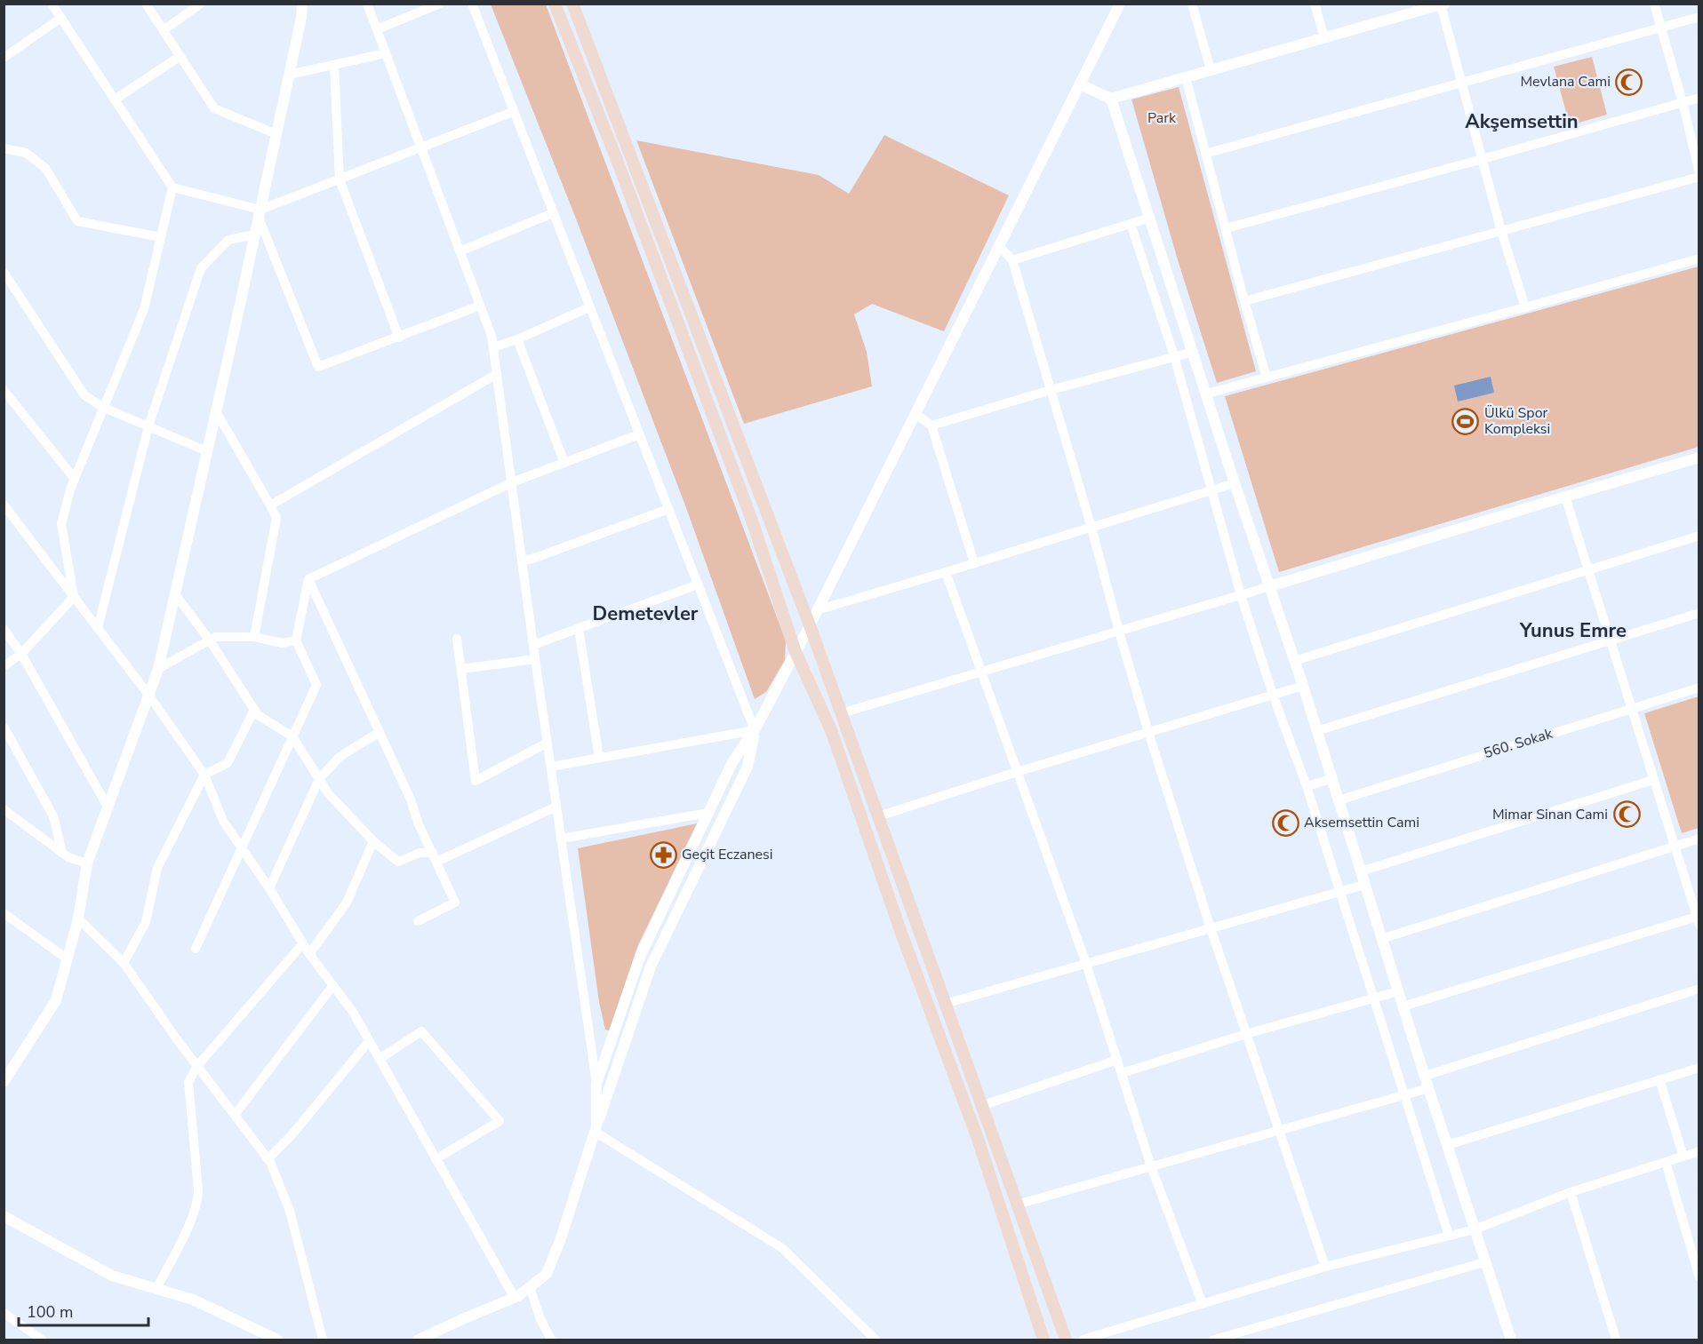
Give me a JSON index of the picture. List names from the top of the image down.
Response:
{
  "streets": {
    "street": ["560. Sokak"]
  },
  "districts": ["Akşemsettin", "Demetevler", "Yunus Emre"],
  "parks": ["Park"],
  "places": {
    "mosque": ["Mevlana Cami", "Mimar Sinan Cami", "Aksemsettin Cami"],
    "sports": ["Ülkü Spor Kompleksi"],
    "pharmacy": ["Geçit Eczanesi"]
  },
  "scale_bar": "100 m"
}
